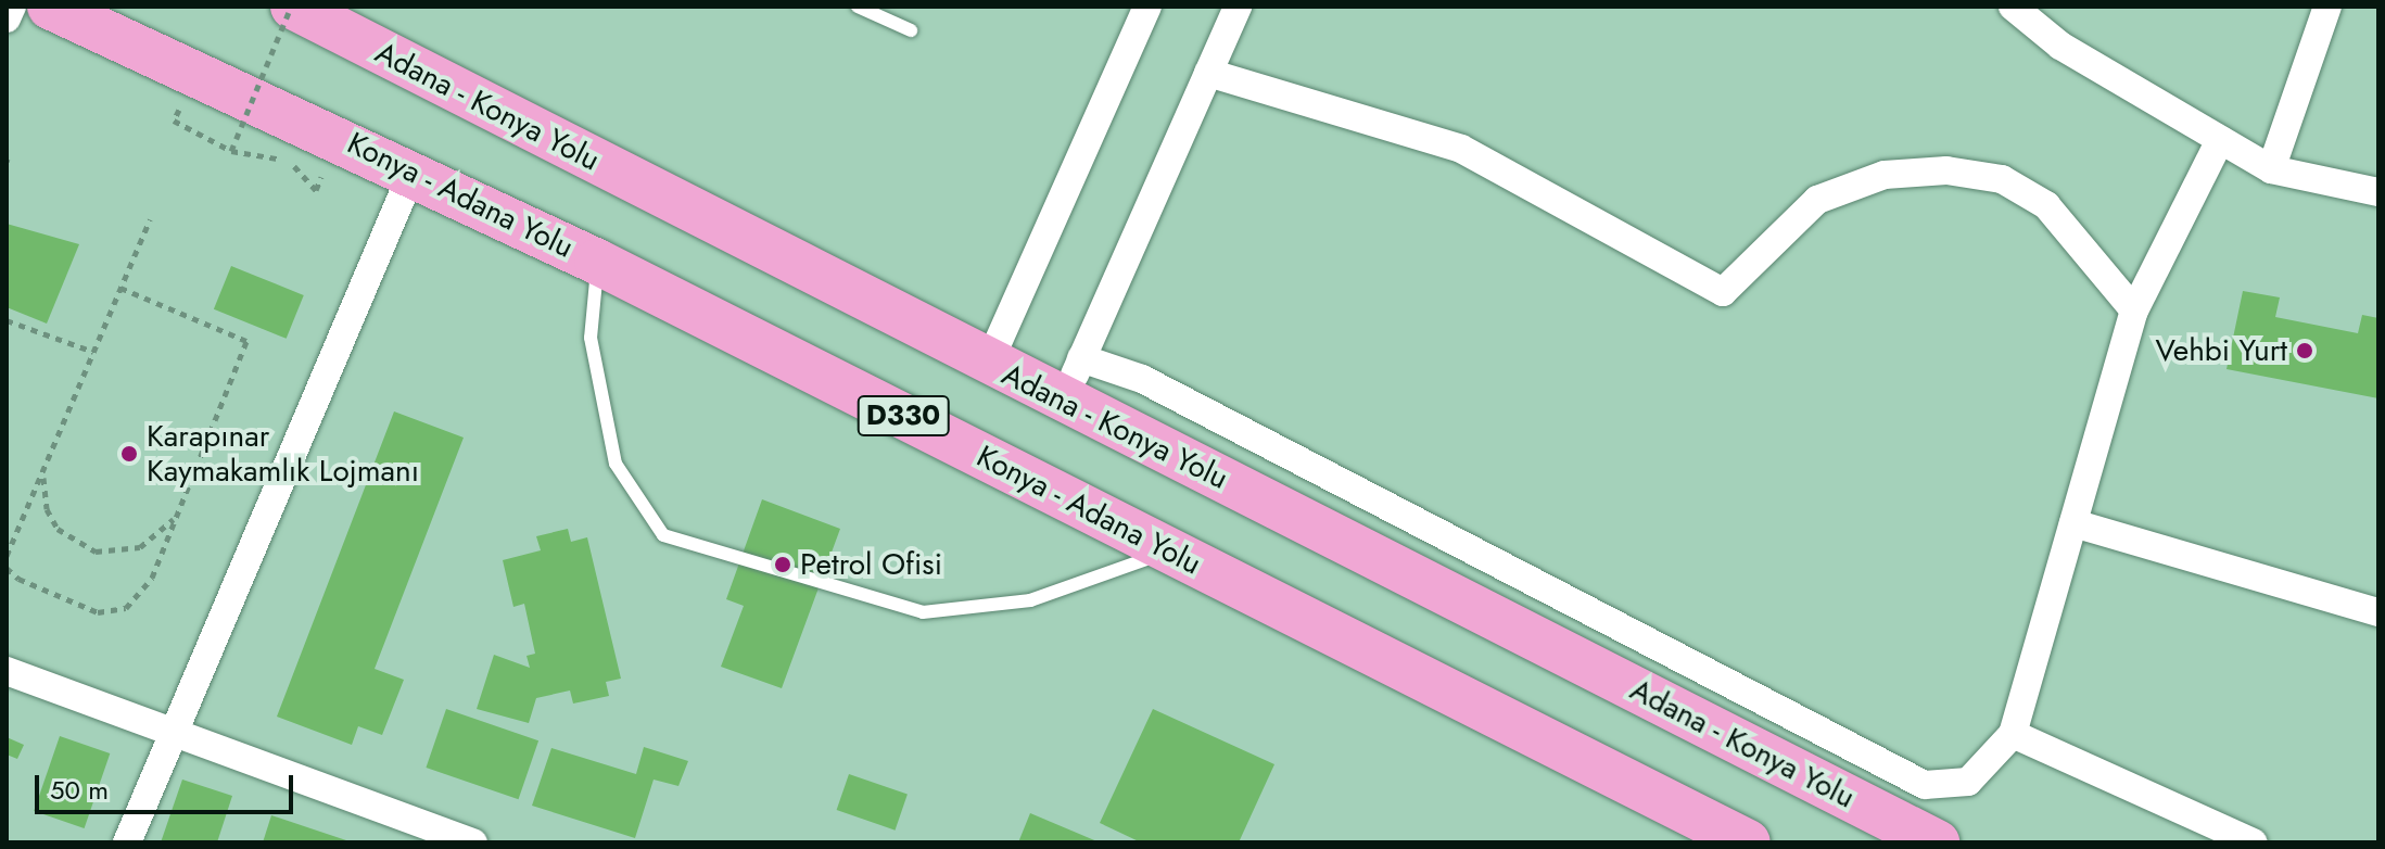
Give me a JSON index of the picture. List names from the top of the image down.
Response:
{
  "streets": {
    "highway": ["Adana - Konya Yolu", "Konya - Adana Yolu", "D330"]
  },
  "places": ["Vehbi Yurt", "Karapınar Kaymakamlık Lojmanı", "Petrol Ofisi"],
  "scale_bar": "50 m"
}
